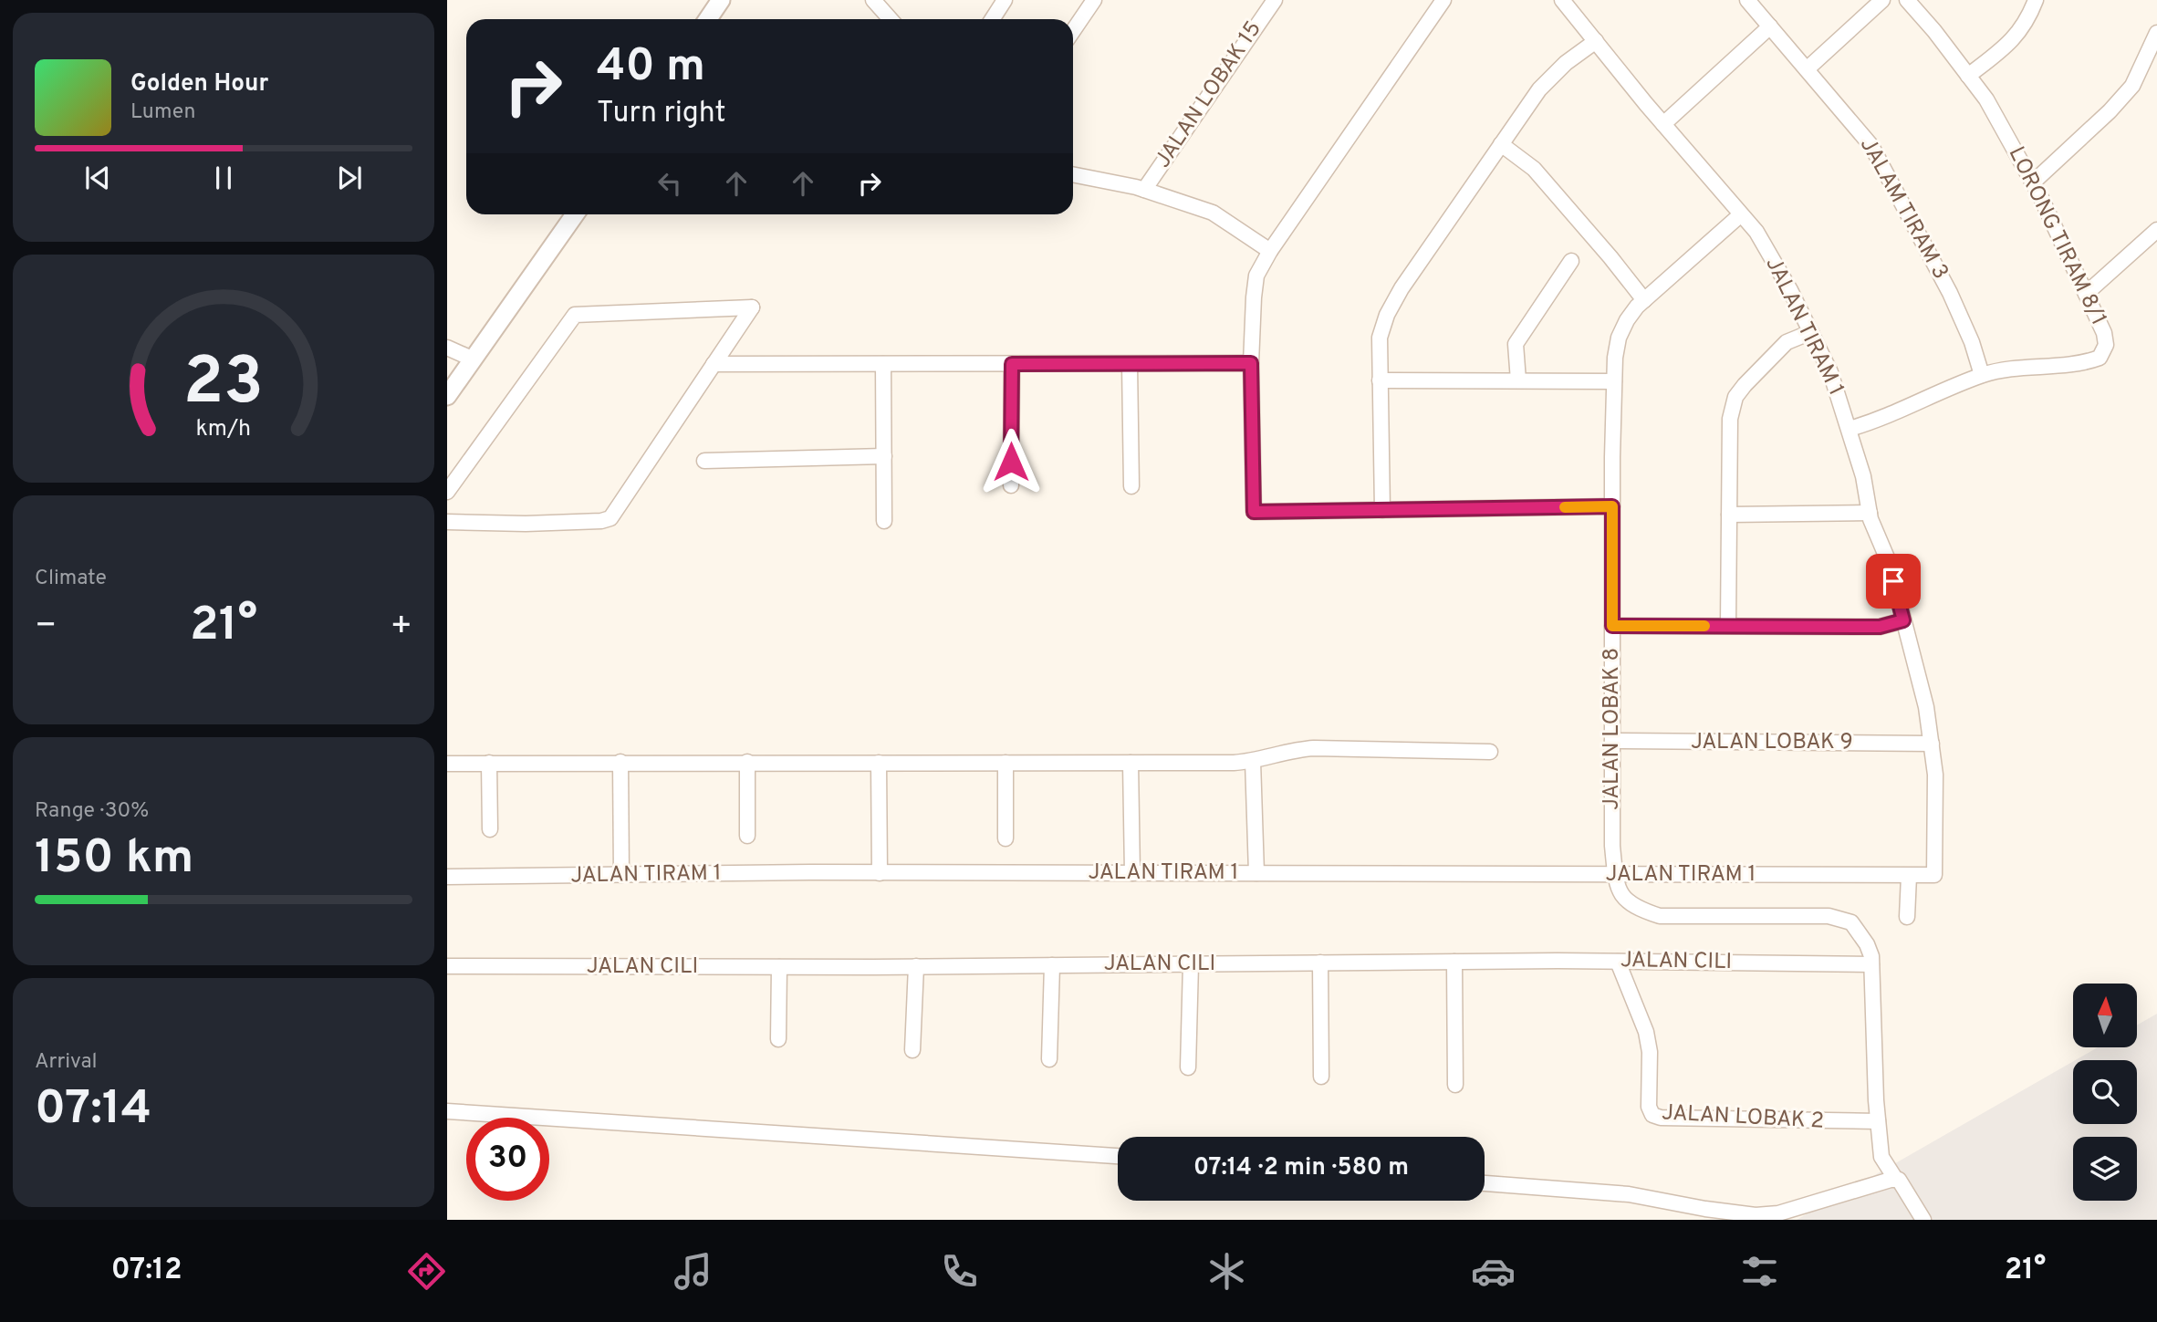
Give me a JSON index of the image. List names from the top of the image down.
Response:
{
  "streets": {
    "street": [
      "JALAN LOBAK 15",
      "JALAM TIRAM 3",
      "LORONG TIRAM 8/1",
      "JALAN TIRAM 1",
      "JALAN LOBAK 8",
      "JALAN LOBAK 9",
      "JALAN CILI",
      "JALAN LOBAK 2"
    ]
  },
  "crossings": [
    ["JALAM TIRAM 3", "LORONG TIRAM 8/1"],
    ["LORONG TIRAM 8/1", "JALAN TIRAM 1"],
    ["JALAN TIRAM 1", "JALAN LOBAK 8"],
    ["JALAN TIRAM 1", "JALAN LOBAK 9"],
    ["JALAN LOBAK 8", "JALAN LOBAK 9"],
    ["JALAN CILI", "JALAN LOBAK 2"]
  ],
  "north": "top",
  "page": {
    "turn": ["40 m", "Turn right"],
    "song": ["Golden Hour", "Lumen"],
    "tile": [
      "Climate",
      ["Range · 30%", "150 km"],
      ["Arrival", "07:14"]
    ],
    "heat": ["−", "21°", "+"],
    "limit": "30",
    "trip": "07:14 · 2 min · 580 m",
    "tabs": ["07:12", "21°"],
    "gauge": ["23", "km/h"]
  }
}
